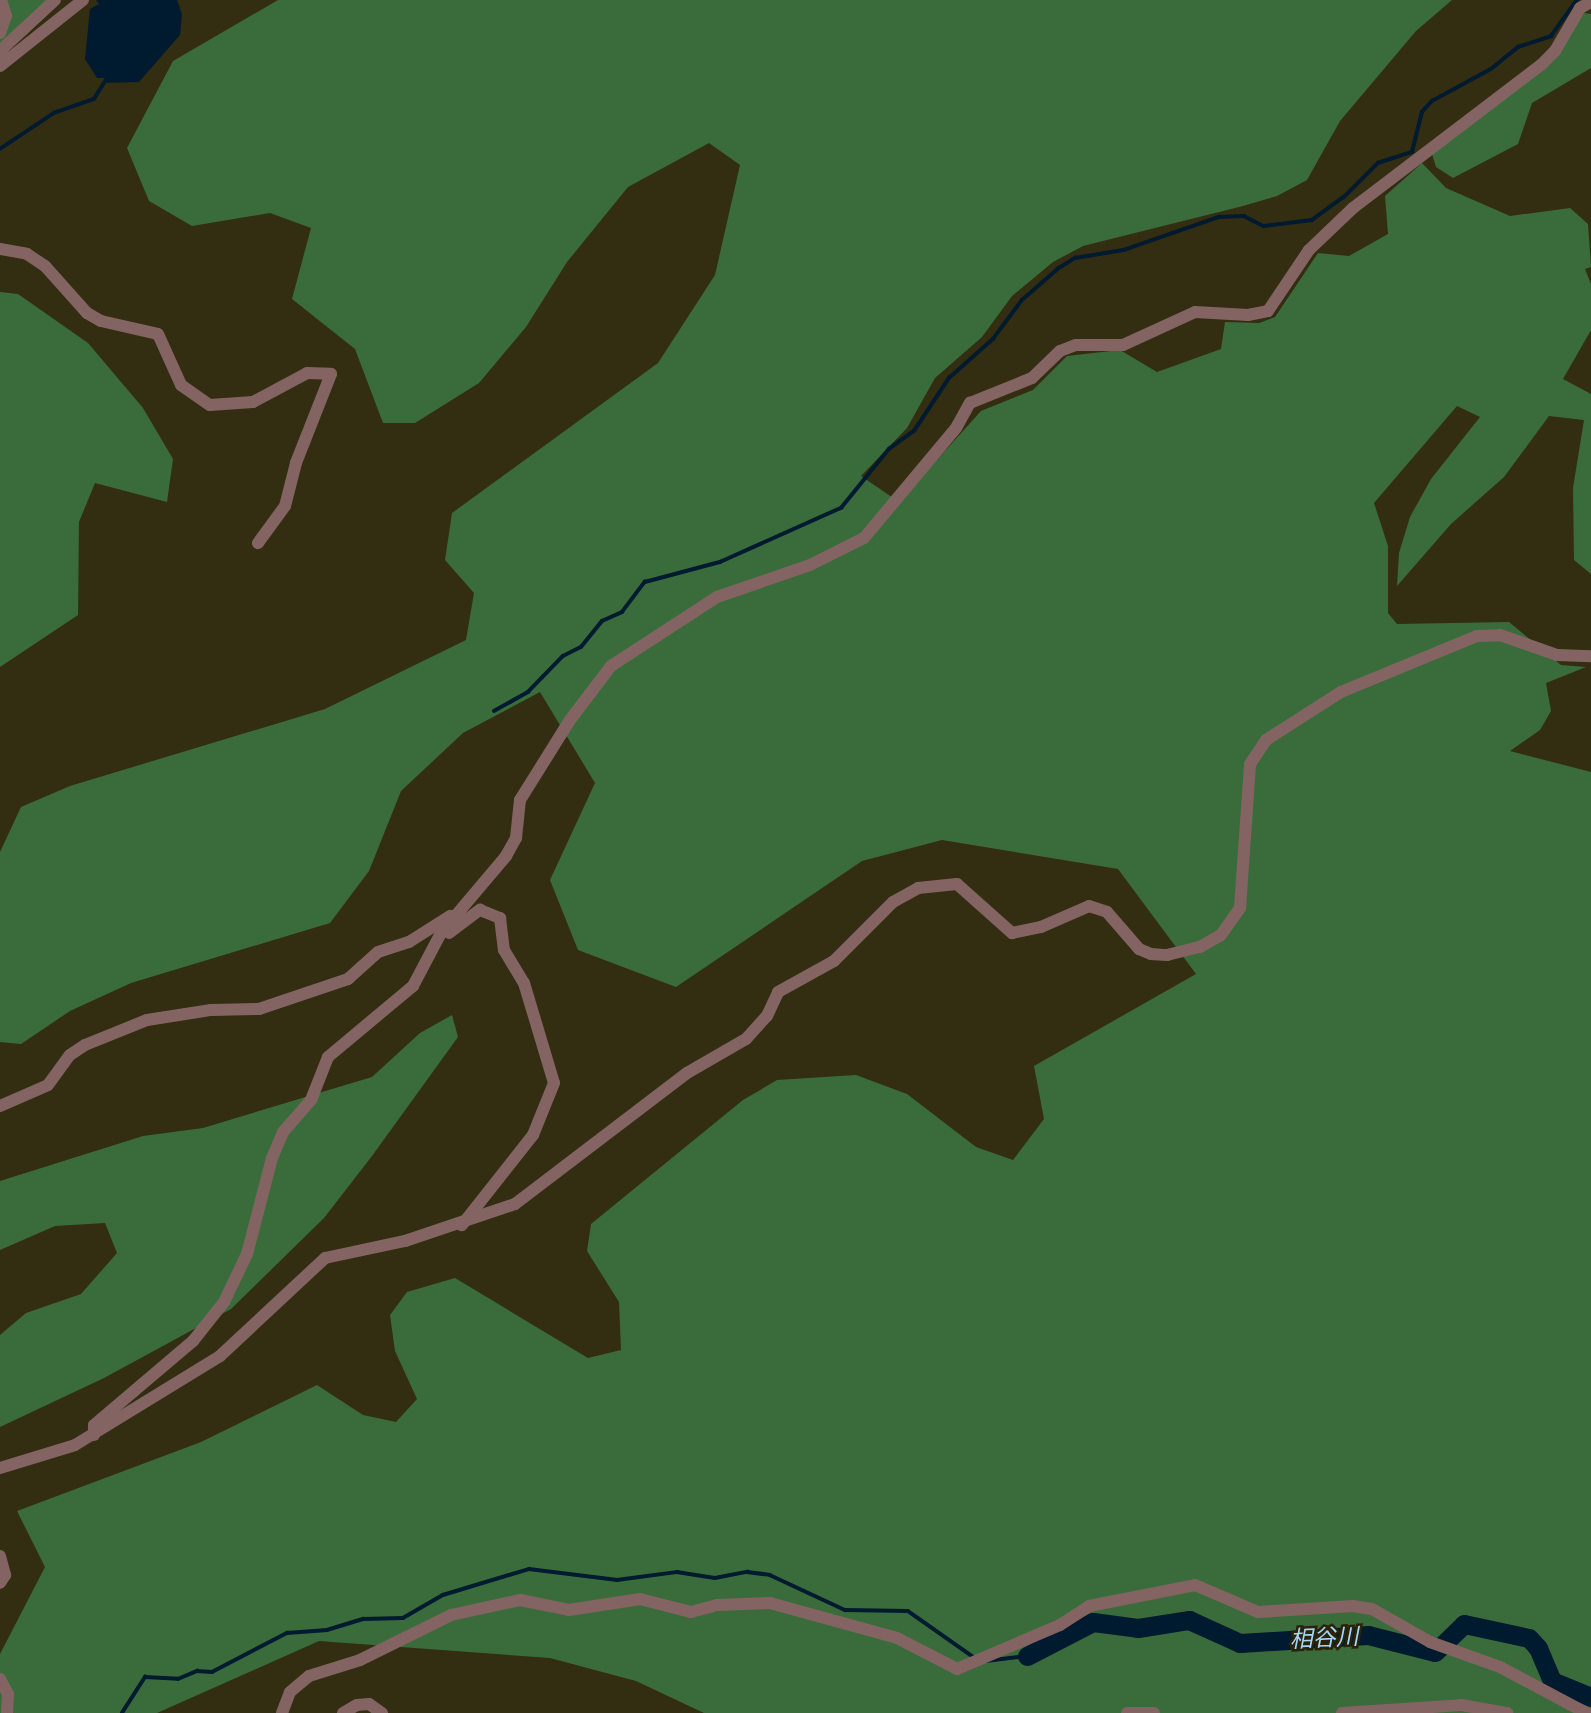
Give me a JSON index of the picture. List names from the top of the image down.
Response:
{
  "water": ["相谷川"]
}
